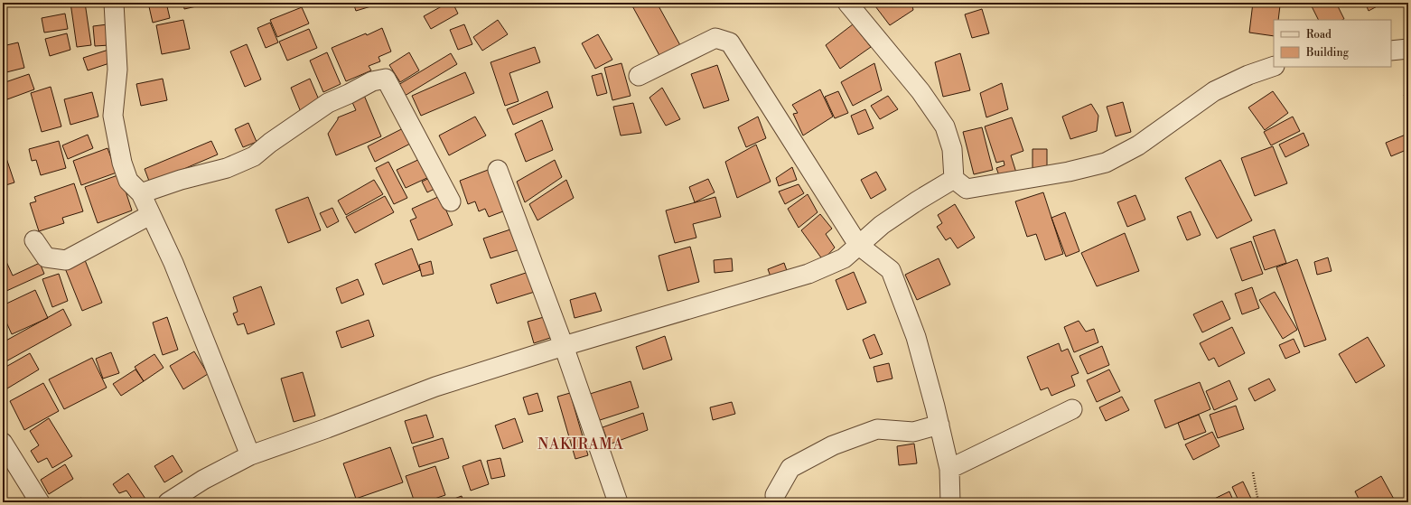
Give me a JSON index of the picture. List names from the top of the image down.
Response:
{
  "districts": ["NAKIRAMA"],
  "legend": ["Road", "Building"]
}
